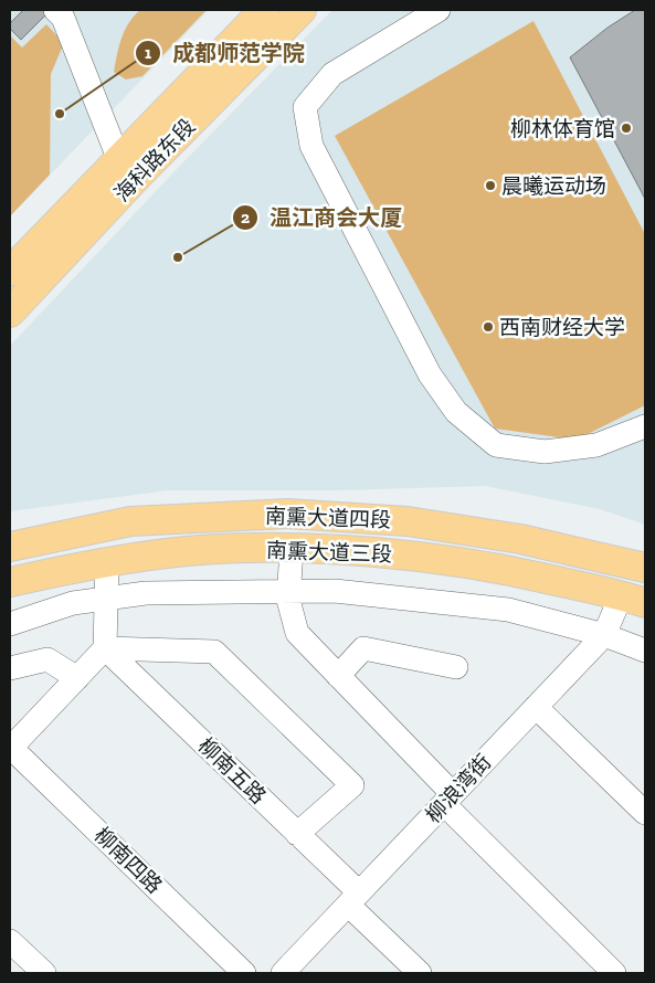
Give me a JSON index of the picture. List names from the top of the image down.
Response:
{
  "streets": {
    "main road": ["海科路东段", "南熏大道四段", "南熏大道三段"],
    "street": ["柳南五路", "柳浪湾街", "柳南四路"]
  },
  "crossings": [
    ["南熏大道三段", "柳浪湾街"],
    ["柳南五路", "柳浪湾街"]
  ],
  "places": [
    "成都师范学院",
    "柳林体育馆",
    "晨曦运动场",
    "温江商会大厦",
    "西南财经大学"
  ]
}
